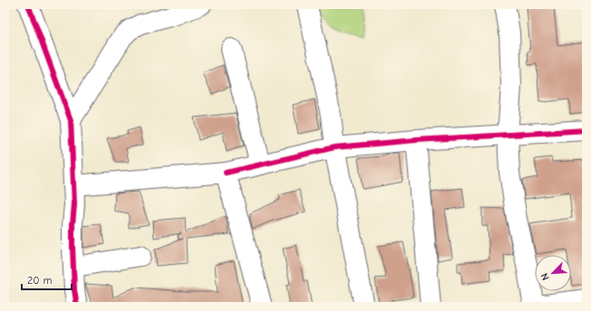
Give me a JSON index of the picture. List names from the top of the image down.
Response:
{
  "scale_bar": "20 m",
  "north": "bottom left"
}
